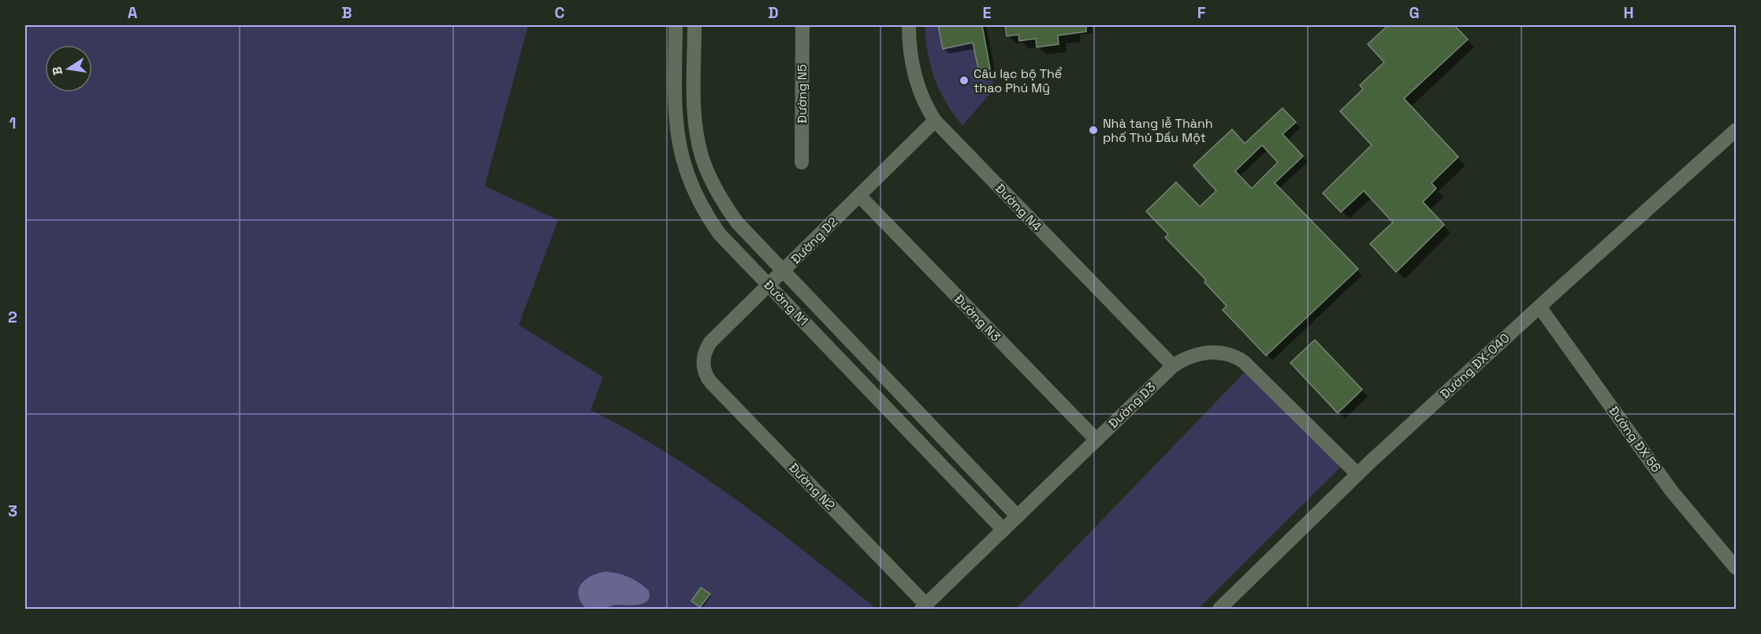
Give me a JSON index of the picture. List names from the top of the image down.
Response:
{
  "streets": {
    "street": [
      "Đường N5",
      "Đường N4",
      "Đường D2",
      "Đường N1",
      "Đường N3",
      "Đường ĐX-040",
      "Đường D3",
      "Đường ĐX 56",
      "Đường N2"
    ]
  },
  "crossings": [
    ["Đường N4", "Đường D2"],
    ["Đường N4", "Đường D3"],
    ["Đường D2", "Đường N1"],
    ["Đường D2", "Đường N3"],
    ["Đường D2", "Đường N2"],
    ["Đường N1", "Đường D3"],
    ["Đường N3", "Đường D3"],
    ["Đường ĐX-040", "Đường D3"],
    ["Đường ĐX-040", "Đường ĐX 56"],
    ["Đường D3", "Đường N2"]
  ],
  "places": ["Câu lạc bộ Thể thao Phú Mỹ", "Nhà tang lễ Thành phố Thủ Dầu Một"],
  "north": "left",
  "grid": {
    "columns": [
      "A",
      "B",
      "C",
      "D",
      "E",
      "F",
      "G",
      "H"
    ],
    "rows": ["1", "2", "3"]
  }
}
